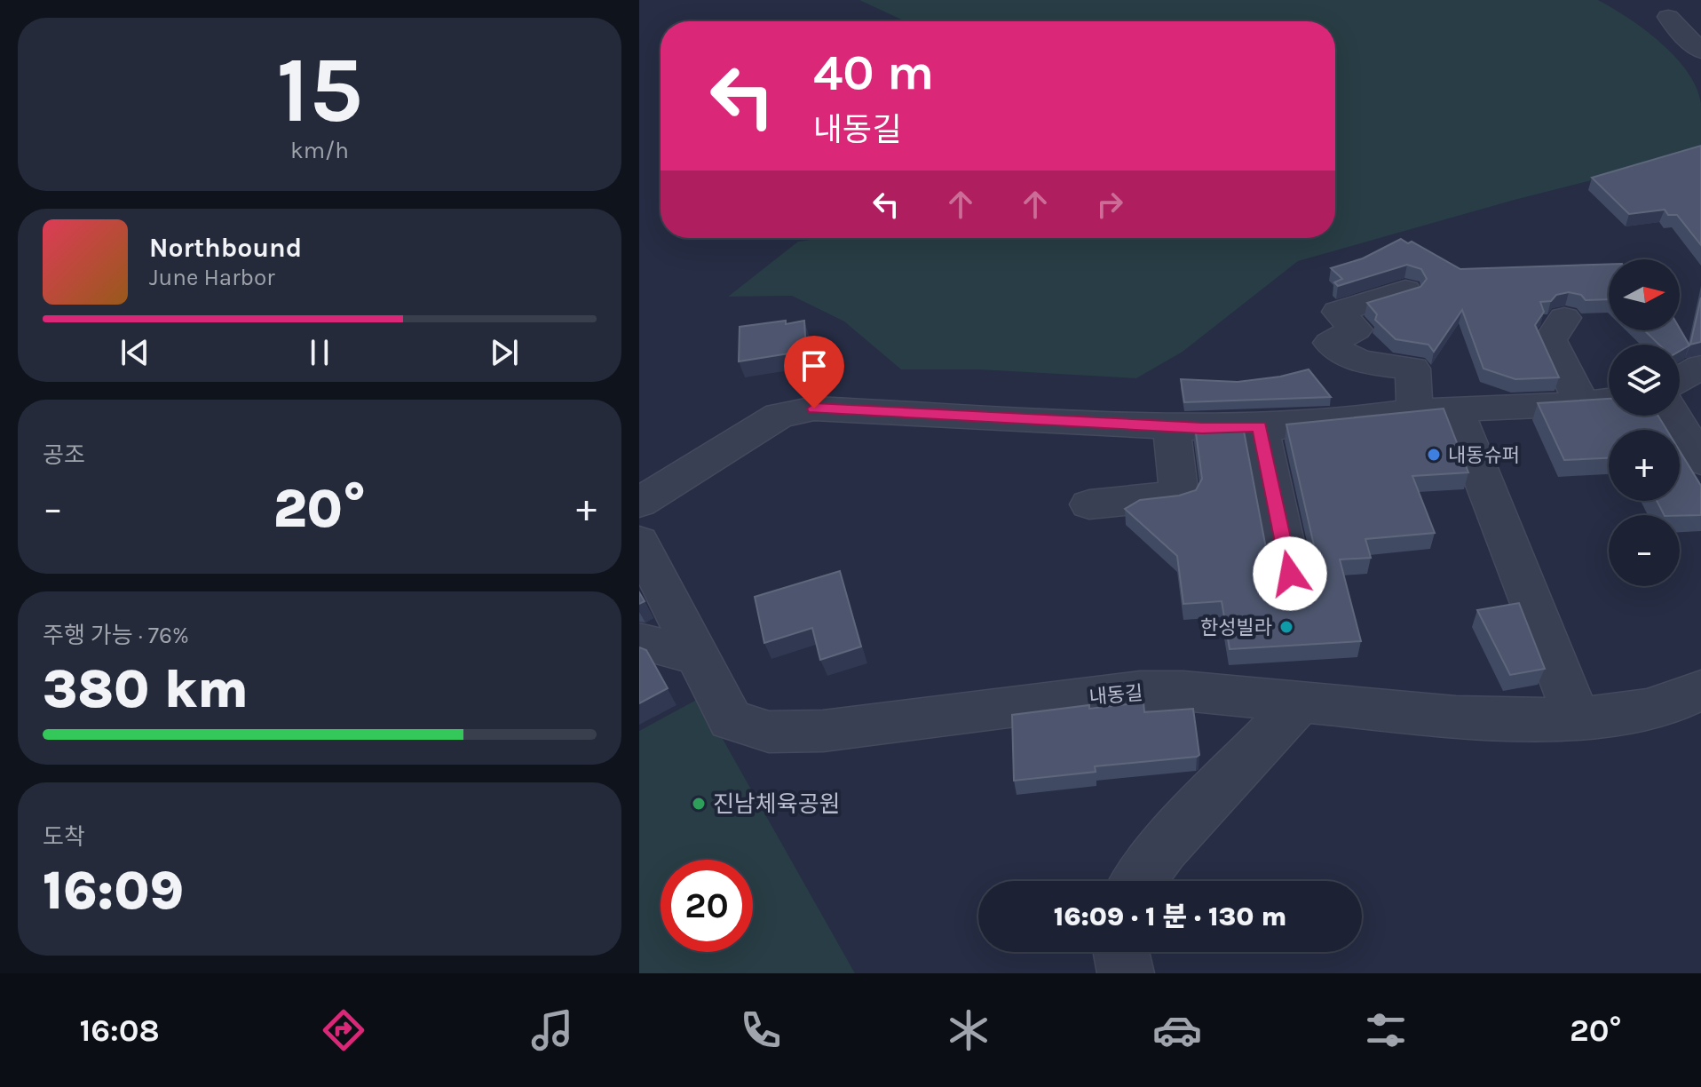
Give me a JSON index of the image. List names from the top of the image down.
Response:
{
  "streets": {
    "street": ["내동길"]
  },
  "places": ["내동슈퍼", "한성빌라", "진남체육공원"],
  "north": "right",
  "page": {
    "tile": [
      ["15", "km/h"],
      "공조",
      ["주행 가능 · 76%", "380 km"],
      ["도착", "16:09"]
    ],
    "turn": ["40 m", "내동길"],
    "song": ["Northbound", "June Harbor"],
    "map_buttons": ["+", "−"],
    "heat": ["−", "20°", "+"],
    "limit": "20",
    "trip": "16:09 · 1 분 · 130 m",
    "tabs": ["16:08", "20°"]
  }
}
